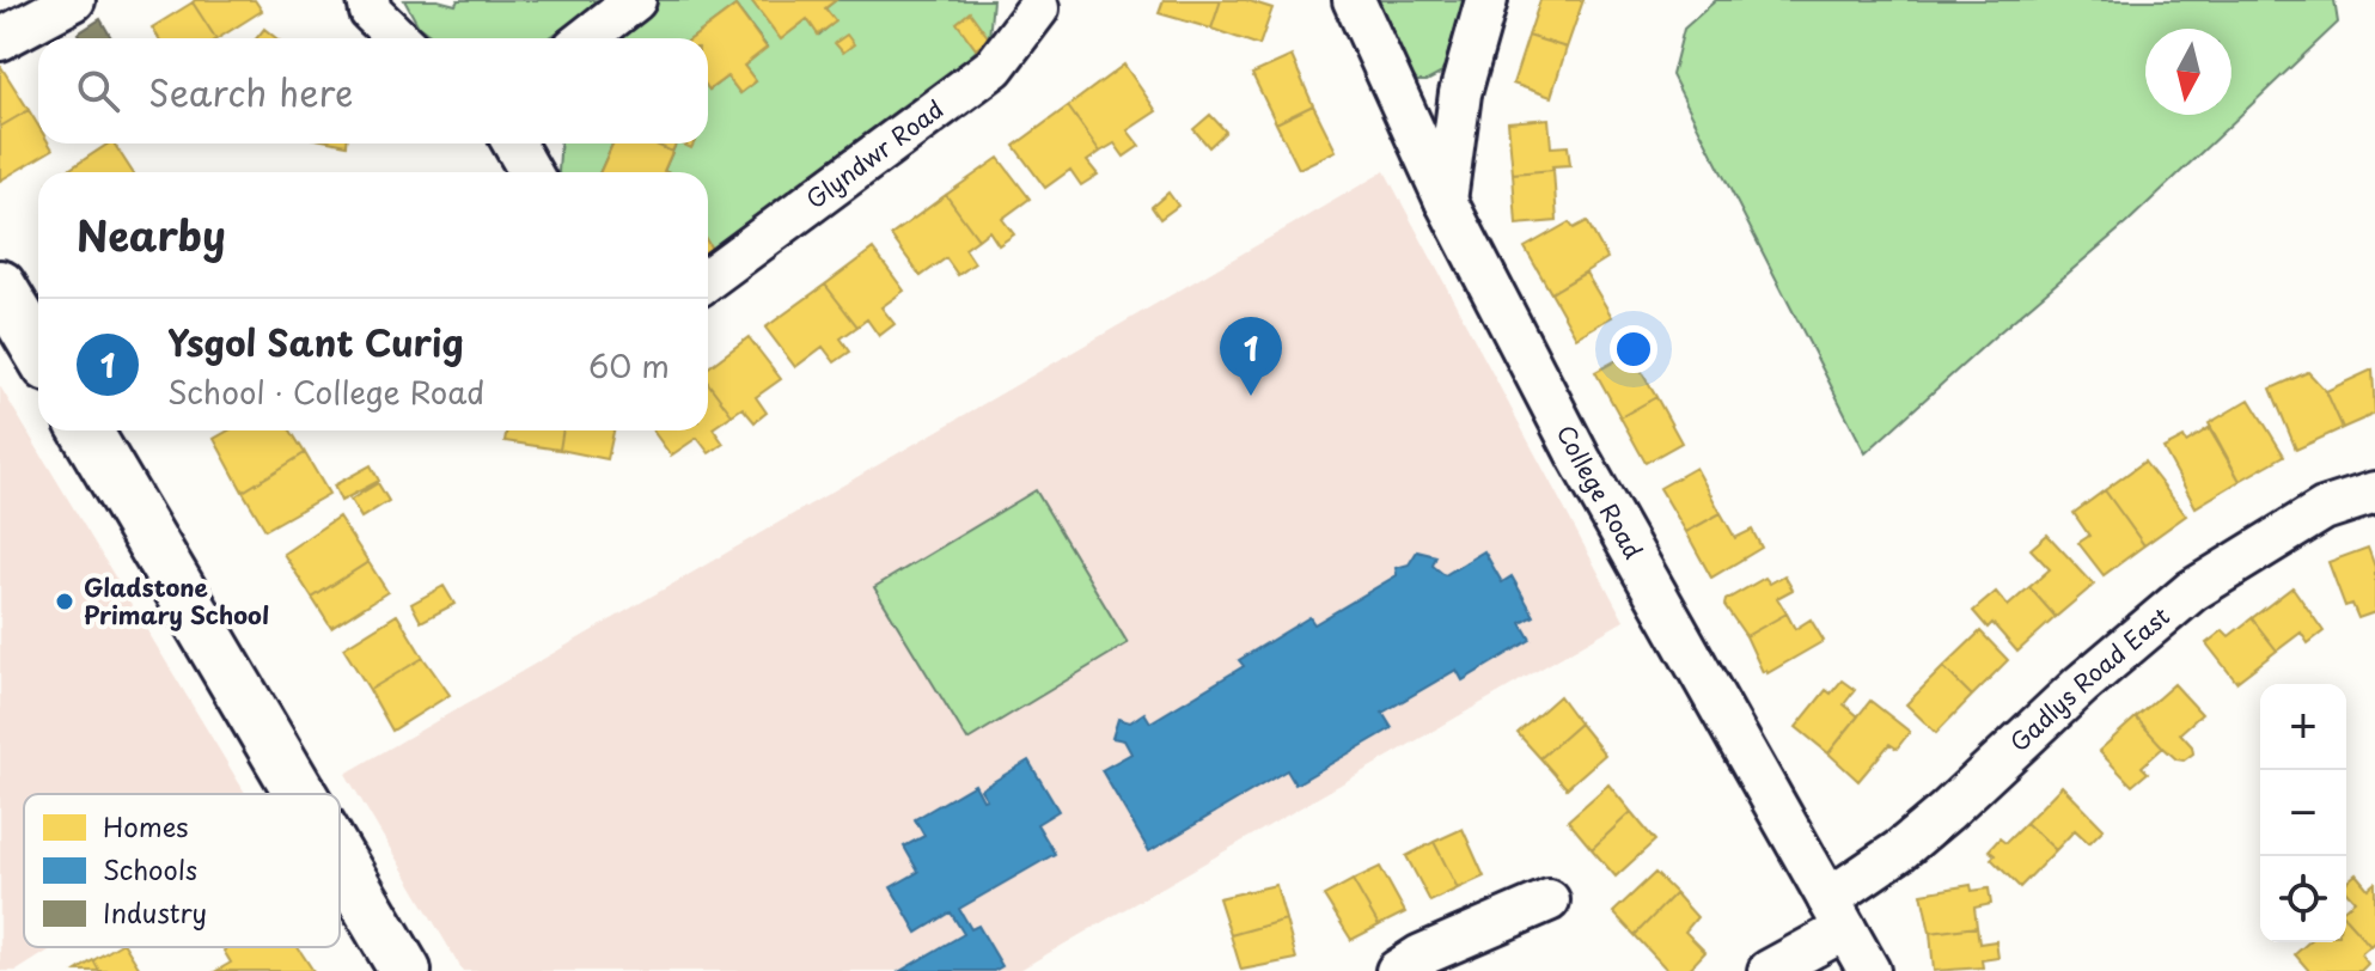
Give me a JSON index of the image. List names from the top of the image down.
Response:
{
  "streets": {
    "street": ["Glyndwr Road", "College Road", "Gadlys Road East"]
  },
  "crossings": [
    ["College Road", "Gadlys Road East"]
  ],
  "places": ["Gladstone Primary School"],
  "legend": ["Homes", "Schools", "Industry"],
  "north": "bottom",
  "page": {
    "search": "Search here",
    "heading": "Nearby",
    "list": [
      {
        "mark": "1",
        "name": "Ysgol Sant Curig",
        "note": "School · College Road",
        "value": "60 m"
      }
    ],
    "pins": "1",
    "map_buttons": ["+", "−"]
  }
}
